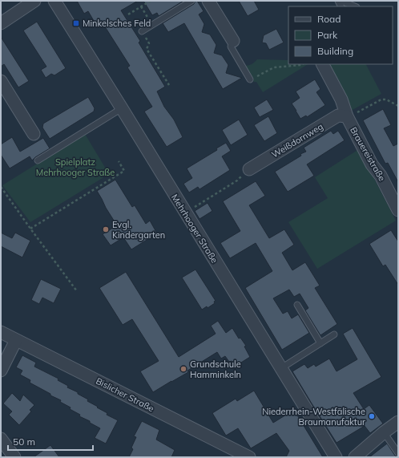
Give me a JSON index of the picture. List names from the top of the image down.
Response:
{
  "streets": {
    "street": [
      "Weißdornweg",
      "Brauereistraße",
      "Mehrhooger Straße",
      "Bislicher Straße"
    ]
  },
  "crossings": [
    ["Weißdornweg", "Brauereistraße"]
  ],
  "parks": ["Spielplatz Mehrhooger Straße"],
  "places": {
    "transit": ["Minkelsches Feld"],
    "other": ["Evgl. Kindergarten", "Grundschule Hamminkeln", "Niederrhein-Westfälische Braumanufaktur"]
  },
  "legend": ["Road", "Park", "Building"],
  "scale_bar": "50 m"
}
